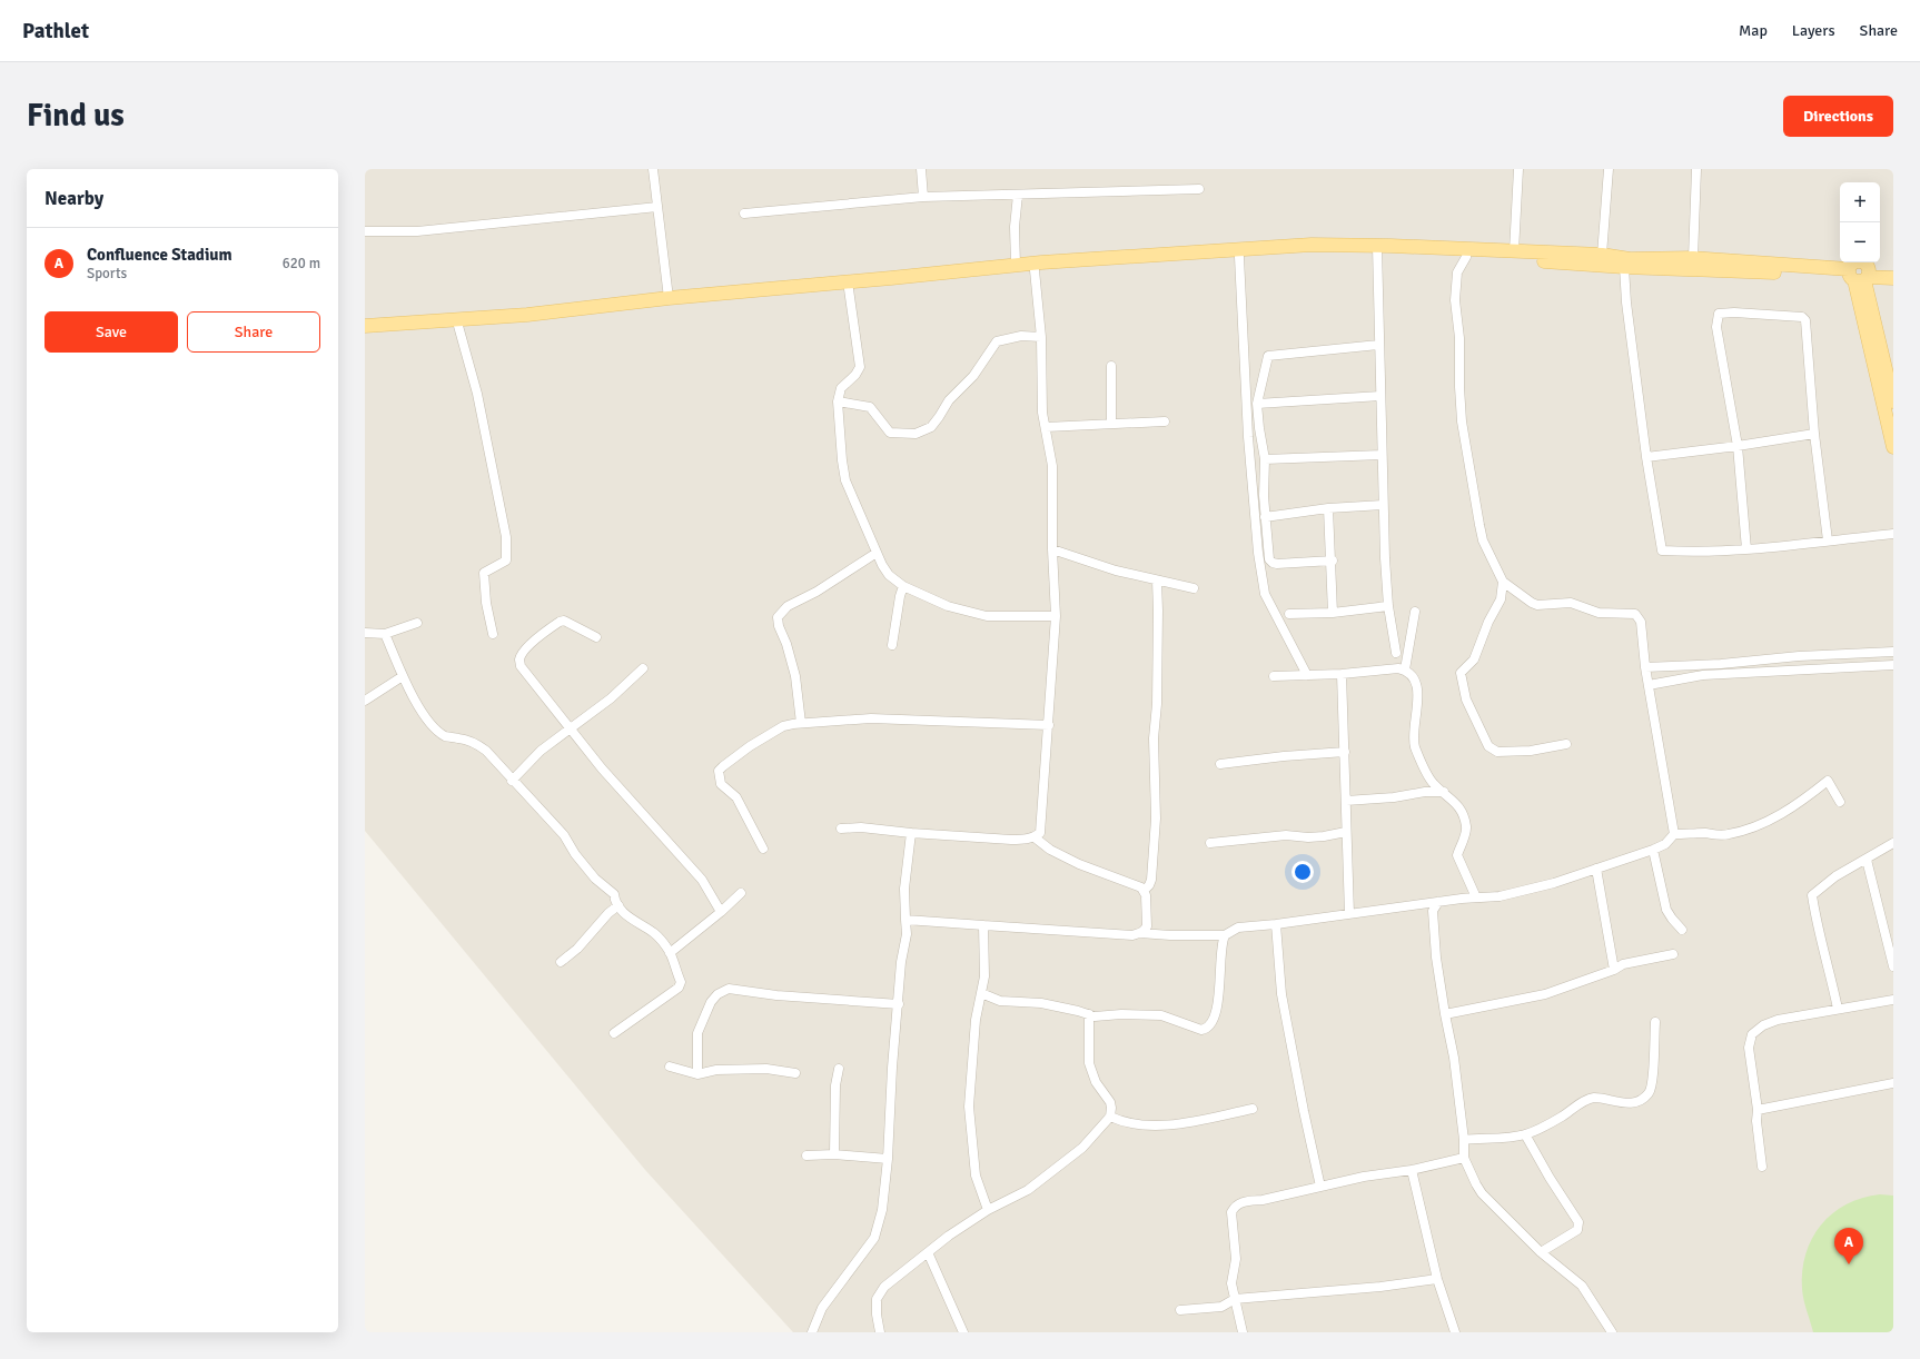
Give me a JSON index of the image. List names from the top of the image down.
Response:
{
  "page": {
    "header": "Pathlet",
    "nav": ["Map", "Layers", "Share"],
    "buttons": [
      "Directions",
      ["Save", "Share"]
    ],
    "title": "Find us",
    "heading": "Nearby",
    "map_buttons": ["+", "−"],
    "list": [
      {
        "mark": "A",
        "name": "Confluence Stadium",
        "note": "Sports",
        "value": "620 m"
      }
    ],
    "pins": "A"
  }
}
